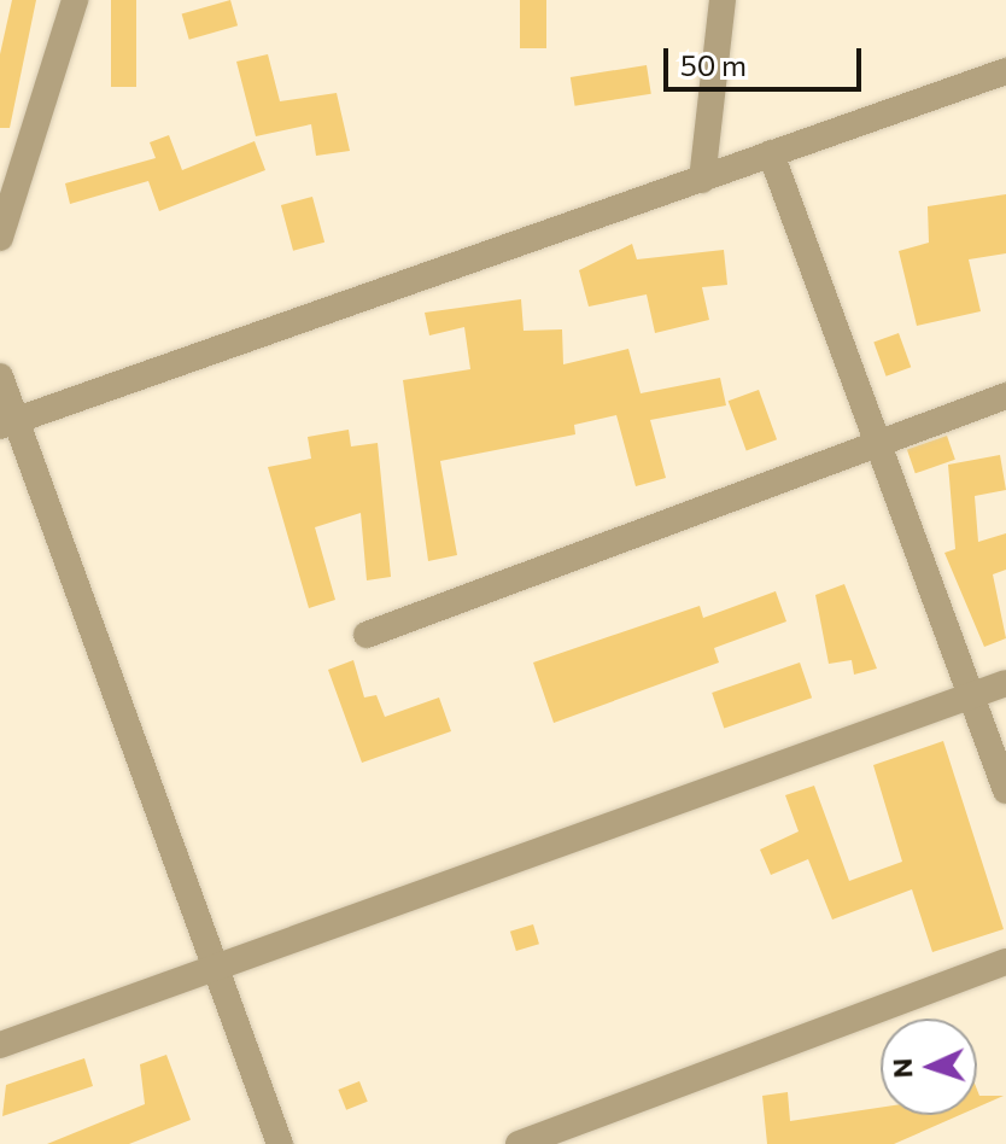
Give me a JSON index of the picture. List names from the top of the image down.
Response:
{
  "scale_bar": "50 m",
  "north": "left"
}
